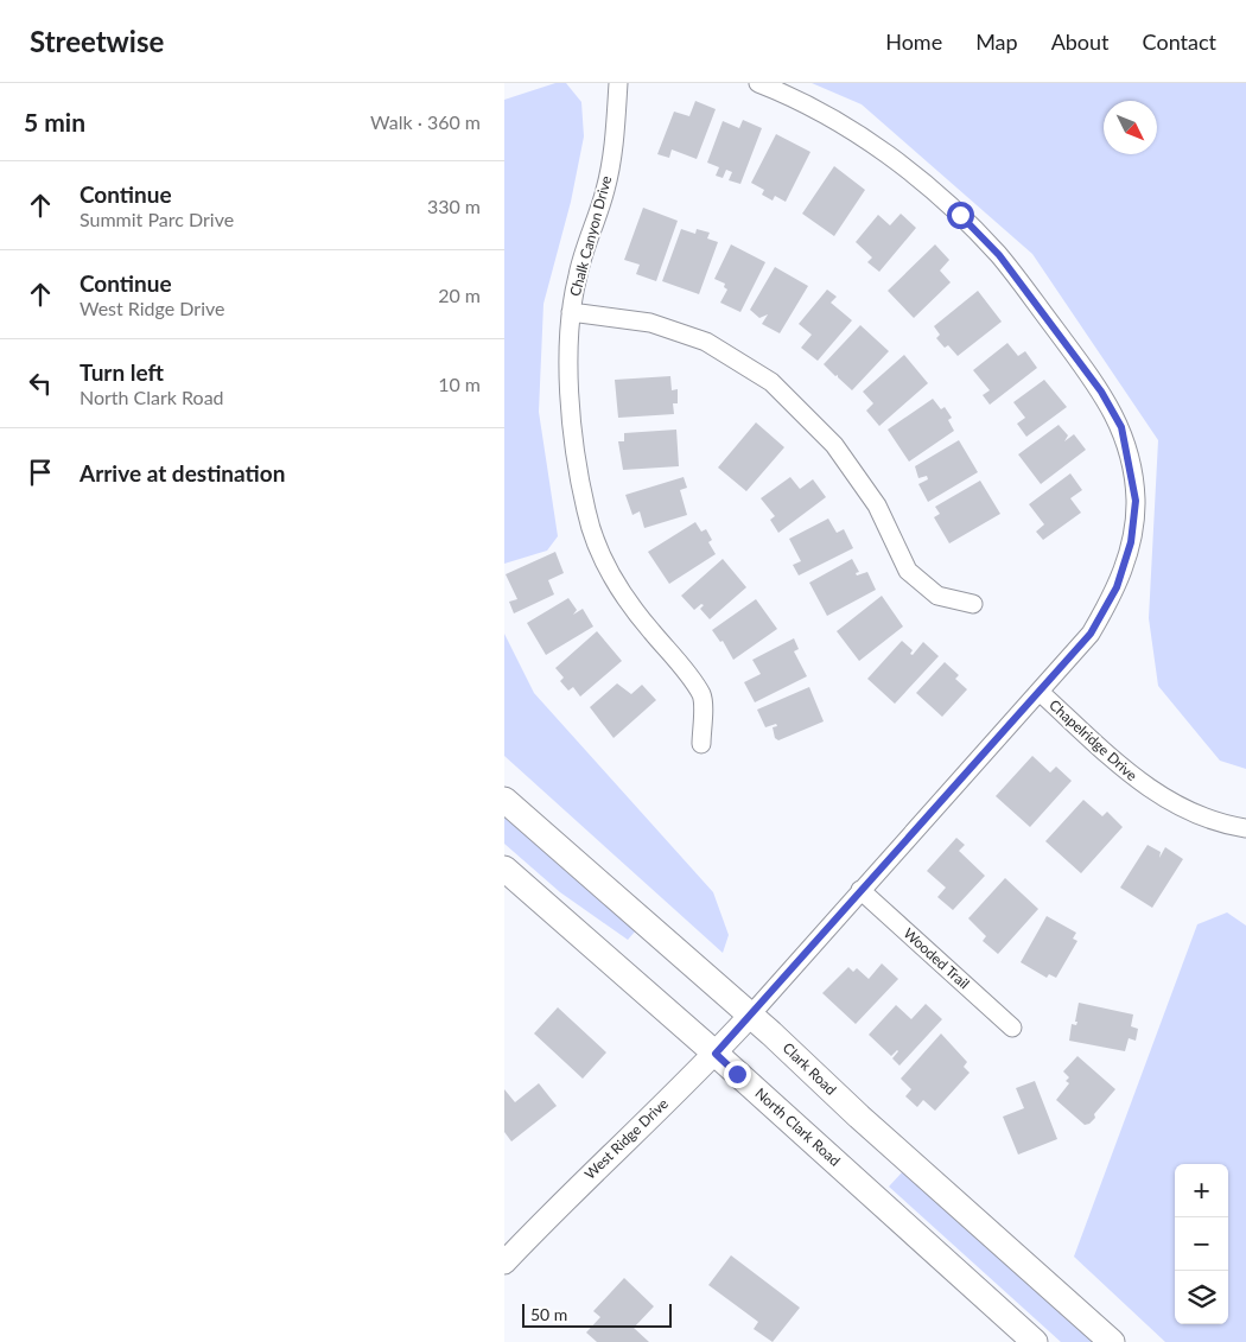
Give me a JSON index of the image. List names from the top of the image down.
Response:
{
  "streets": {
    "main road": ["Clark Road", "North Clark Road"],
    "street": [
      "Chalk Canyon Drive",
      "Chapelridge Drive",
      "Wooded Trail",
      "West Ridge Drive"
    ]
  },
  "crossings": [
    ["Clark Road", "West Ridge Drive"],
    ["North Clark Road", "West Ridge Drive"]
  ],
  "scale_bar": "50 m",
  "north": "bottom right",
  "page": {
    "header": "Streetwise",
    "nav": [
      "Home",
      "Map",
      "About",
      "Contact"
    ],
    "heading": ["5 min", "Walk · 360 m"],
    "list": [
      ["Continue", "Summit Parc Drive", "330 m"],
      ["Continue", "West Ridge Drive", "20 m"],
      ["Turn left", "North Clark Road", "10 m"],
      "Arrive at destination"
    ],
    "map_buttons": ["+", "−"],
    "scale": "50 m"
  }
}
